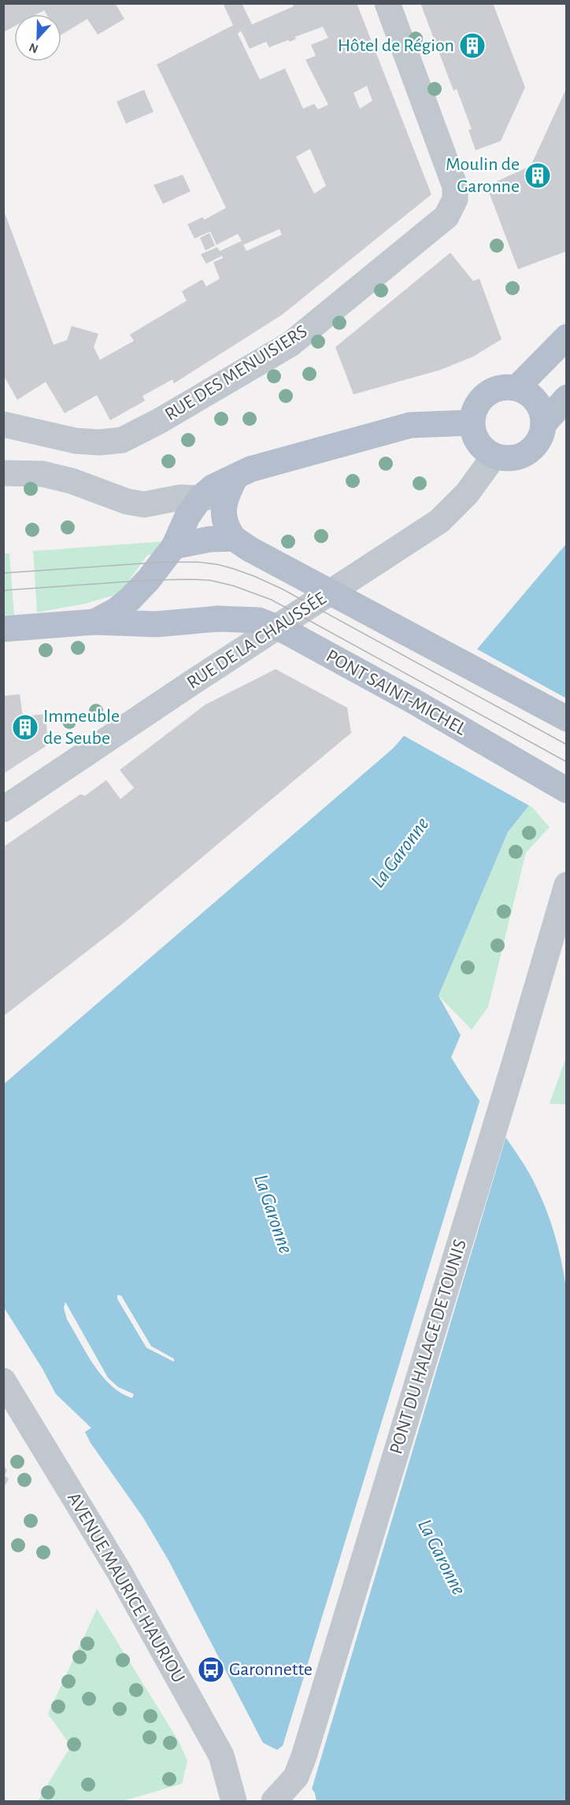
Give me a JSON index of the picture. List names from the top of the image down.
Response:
{
  "streets": {
    "main road": ["PONT SAINT-MICHEL"],
    "street": [
      "RUE DES MENUISIERS",
      "RUE DE LA CHAUSSÉE",
      "PONT DU HALAGE DE TOUNIS",
      "AVENUE MAURICE HAURIOU"
    ]
  },
  "water": ["La Garonne"],
  "places": {
    "building": ["Hôtel de Région", "Moulin de Garonne", "Immeuble de Seube"],
    "bus stop": ["Garonnette"]
  },
  "north": "bottom"
}
